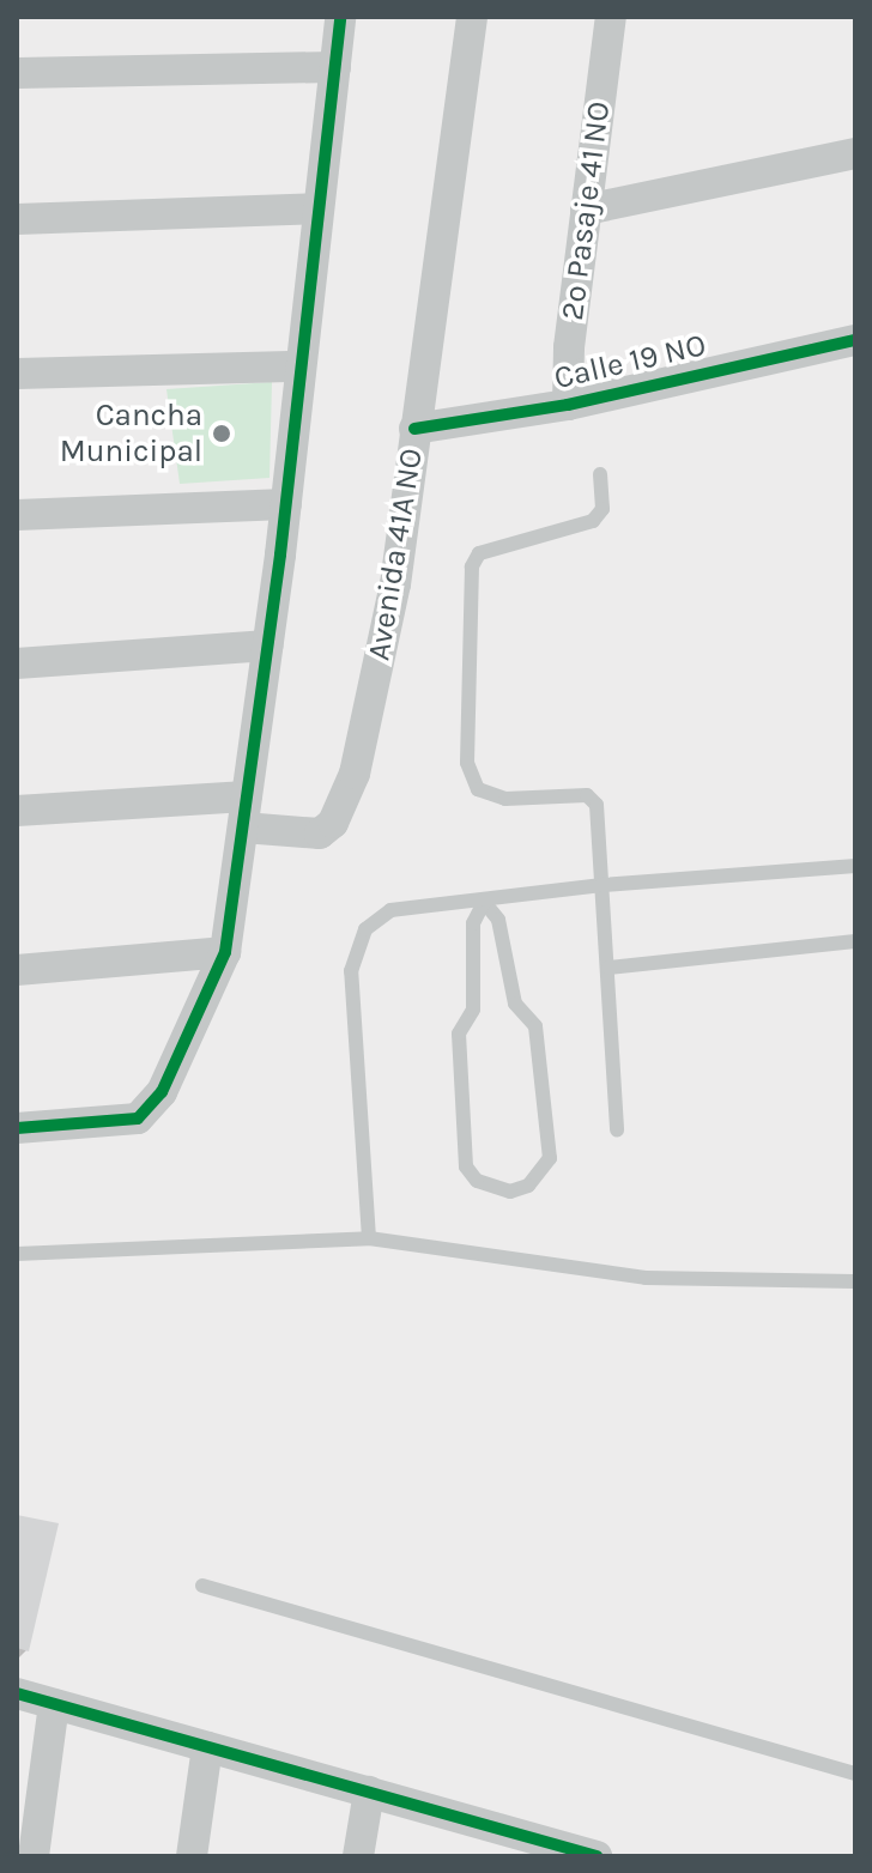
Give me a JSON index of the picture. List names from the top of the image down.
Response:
{
  "streets": {
    "street": ["2º Pasaje 41 NO", "Calle 19 NO", "Avenida 41A NO"]
  },
  "crossings": [
    ["2º Pasaje 41 NO", "Calle 19 NO"],
    ["Calle 19 NO", "Avenida 41A NO"]
  ],
  "places": ["Cancha Municipal"]
}
